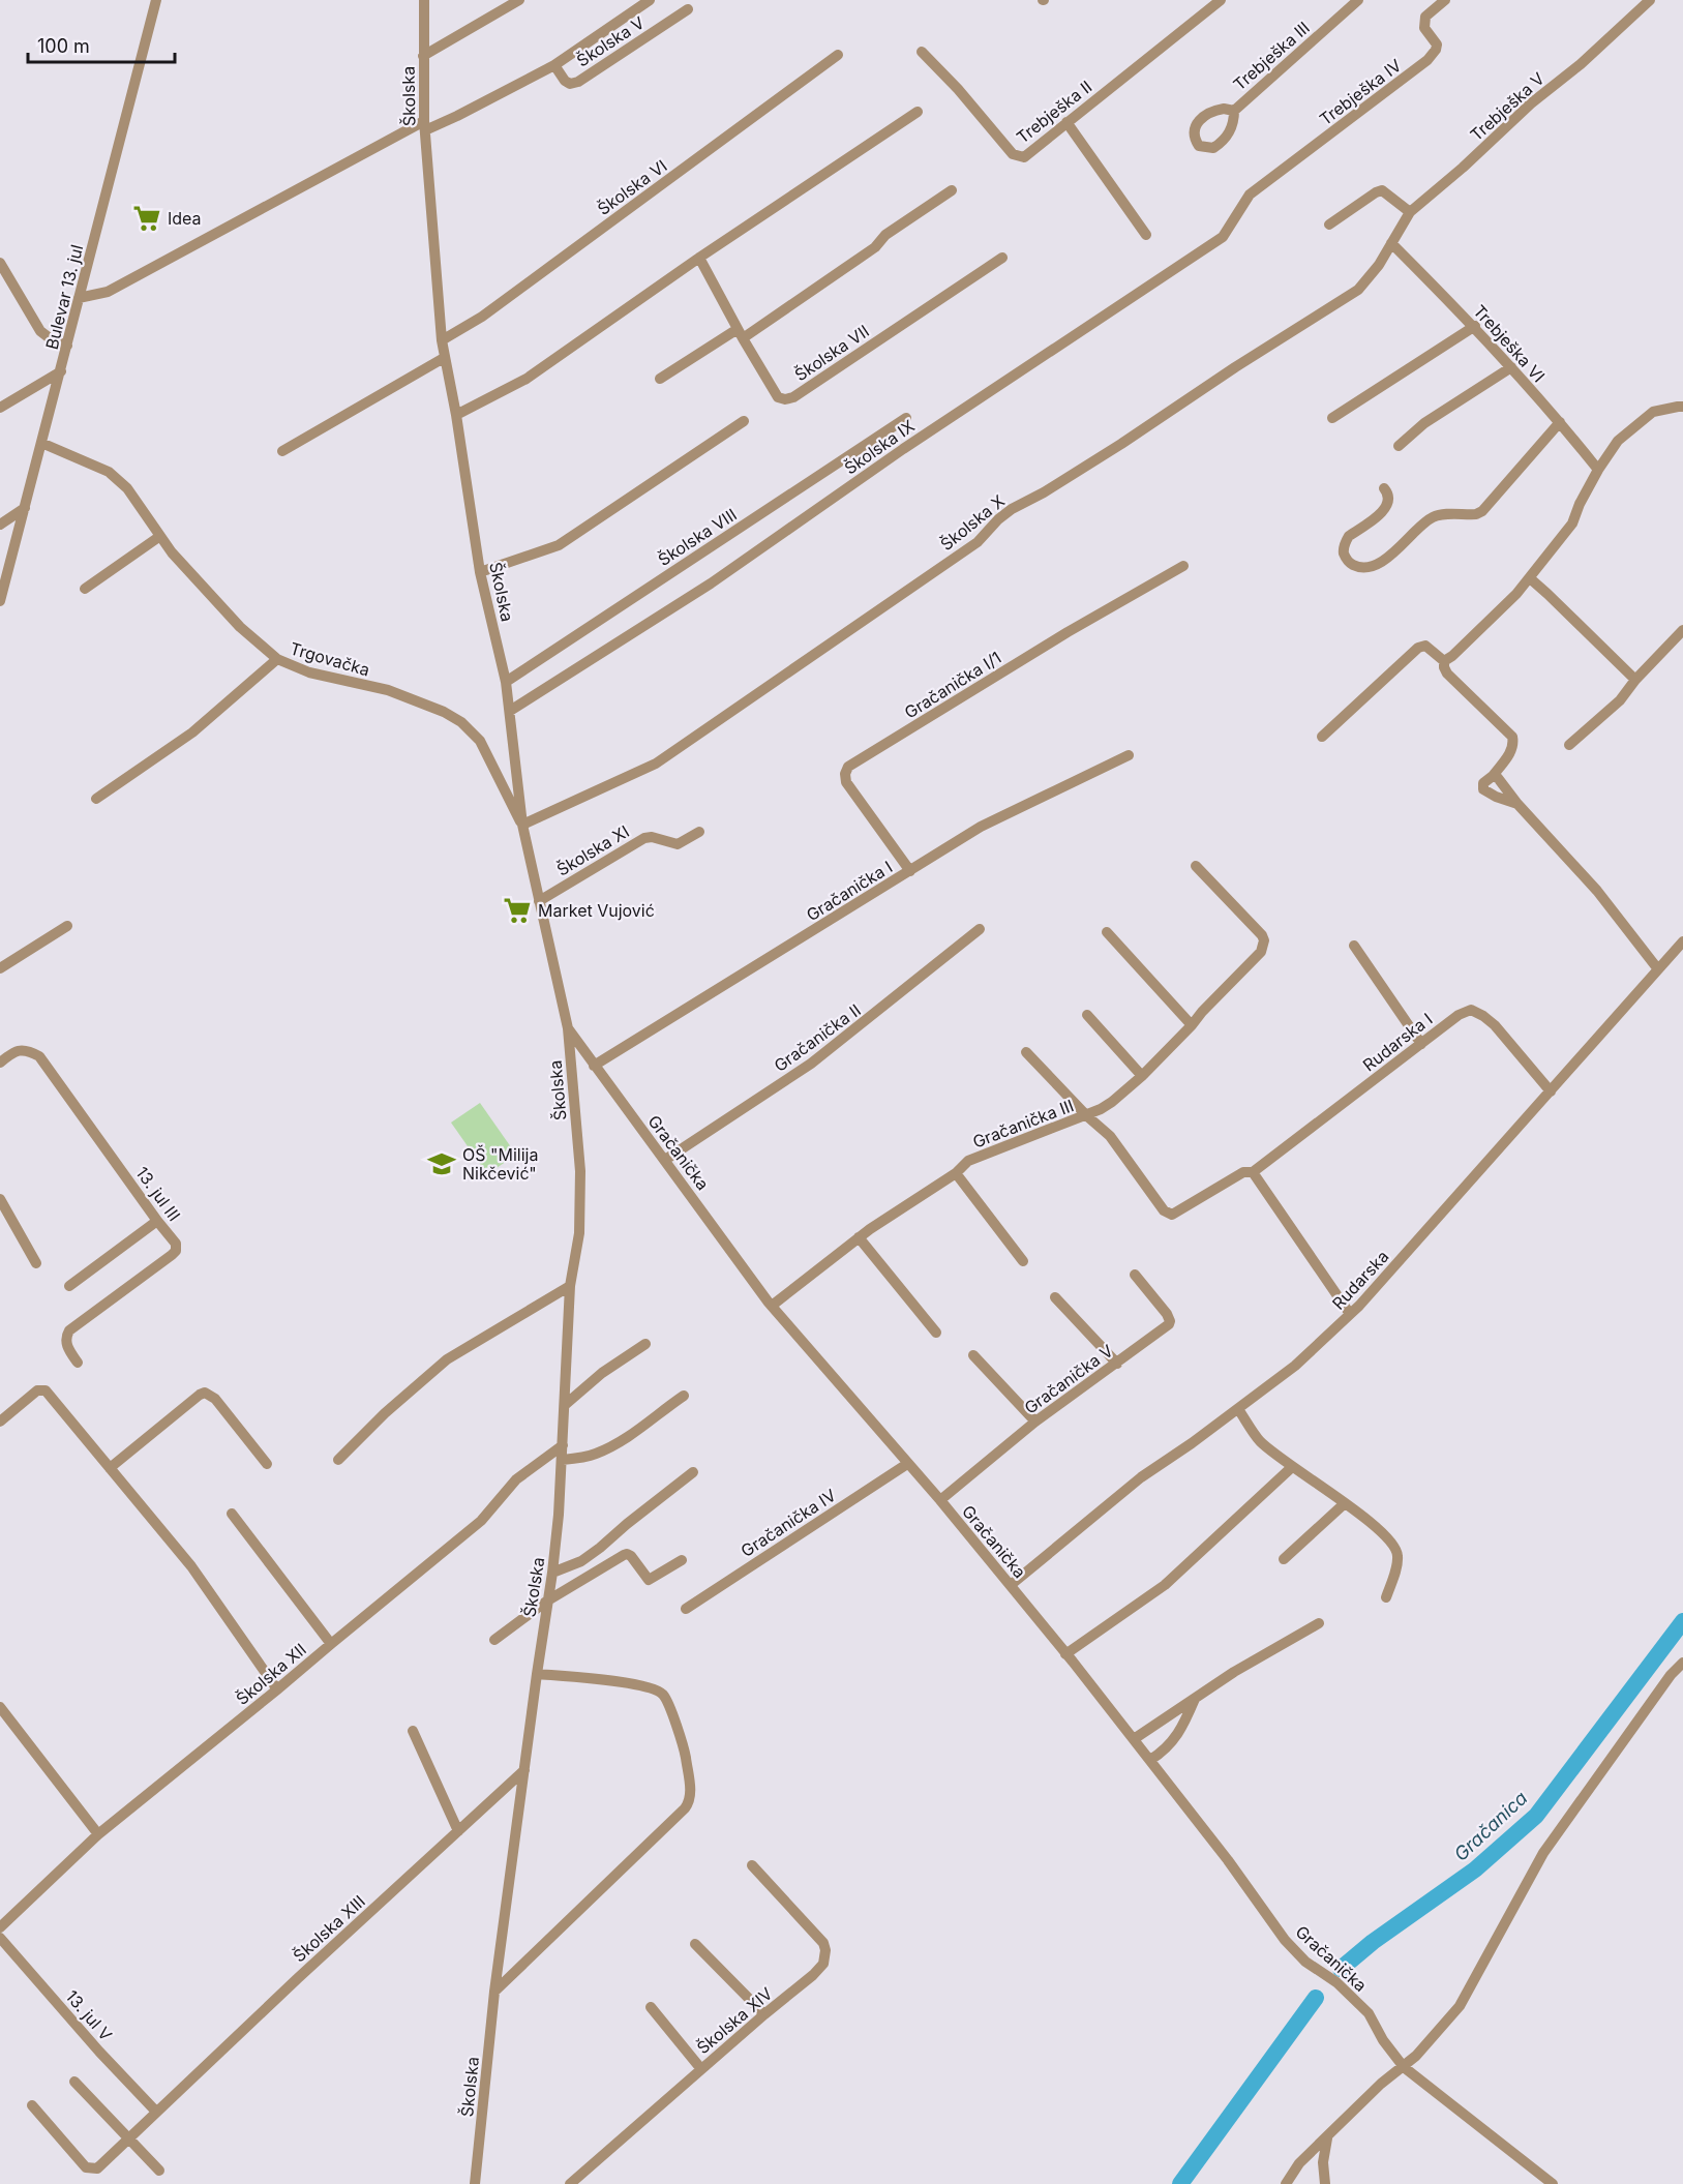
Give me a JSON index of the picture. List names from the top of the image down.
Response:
{
  "streets": {
    "street": [
      "Školska V",
      "Trebješka III",
      "Trebješka IV",
      "Školska",
      "Trebješka V",
      "Trebješka II",
      "Školska VI",
      "Bulevar 13. jul",
      "Trebješka VI",
      "Školska VII",
      "Školska IX",
      "Školska X",
      "Školska VIII",
      "Trgovačka",
      "Gračanička I/1",
      "Školska XI",
      "Gračanička I",
      "Gračanička II",
      "Rudarska I",
      "Gračanička III",
      "Gračanička",
      "13. jul III",
      "Rudarska",
      "Gračanička V",
      "Gračanička IV",
      "Školska XII",
      "Školska XIII",
      "13. jul V",
      "Školska XIV"
    ]
  },
  "crossings": [
    ["Školska V", "Školska"],
    ["Školska V", "Bulevar 13. jul"],
    ["Trebješka IV", "Školska IX"],
    ["Školska", "Školska VI"],
    ["Školska", "Školska IX"],
    ["Školska", "Školska X"],
    ["Školska", "Školska VIII"],
    ["Školska", "Trgovačka"],
    ["Školska", "Školska XI"],
    ["Školska", "Gračanička"],
    ["Školska", "Školska XII"],
    ["Školska", "Školska XIII"],
    ["Trebješka V", "Trebješka VI"],
    ["Trebješka V", "Školska X"],
    ["Bulevar 13. jul", "Trgovačka"],
    ["Trebješka VI", "Školska X"],
    ["Školska X", "Trgovačka"],
    ["Gračanička I/1", "Gračanička I"],
    ["Gračanička I", "Gračanička"],
    ["Gračanička II", "Gračanička"],
    ["Rudarska I", "Gračanička III"],
    ["Rudarska I", "Rudarska"],
    ["Gračanička III", "Gračanička"],
    ["Gračanička", "Rudarska"],
    ["Gračanička", "Gračanička V"],
    ["Gračanička", "Gračanička IV"],
    ["Školska XIII", "13. jul V"]
  ],
  "water": ["Gračanica"],
  "places": {
    "supermarket": ["Idea", "Market Vujović"],
    "school or university": ["OŠ \"Milija Nikčević\""]
  },
  "scale_bar": "100 m"
}
